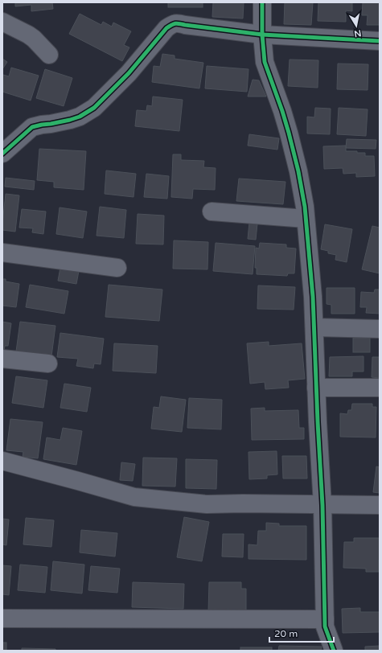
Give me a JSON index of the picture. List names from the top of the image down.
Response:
{
  "scale_bar": "20 m",
  "north": "bottom"
}
